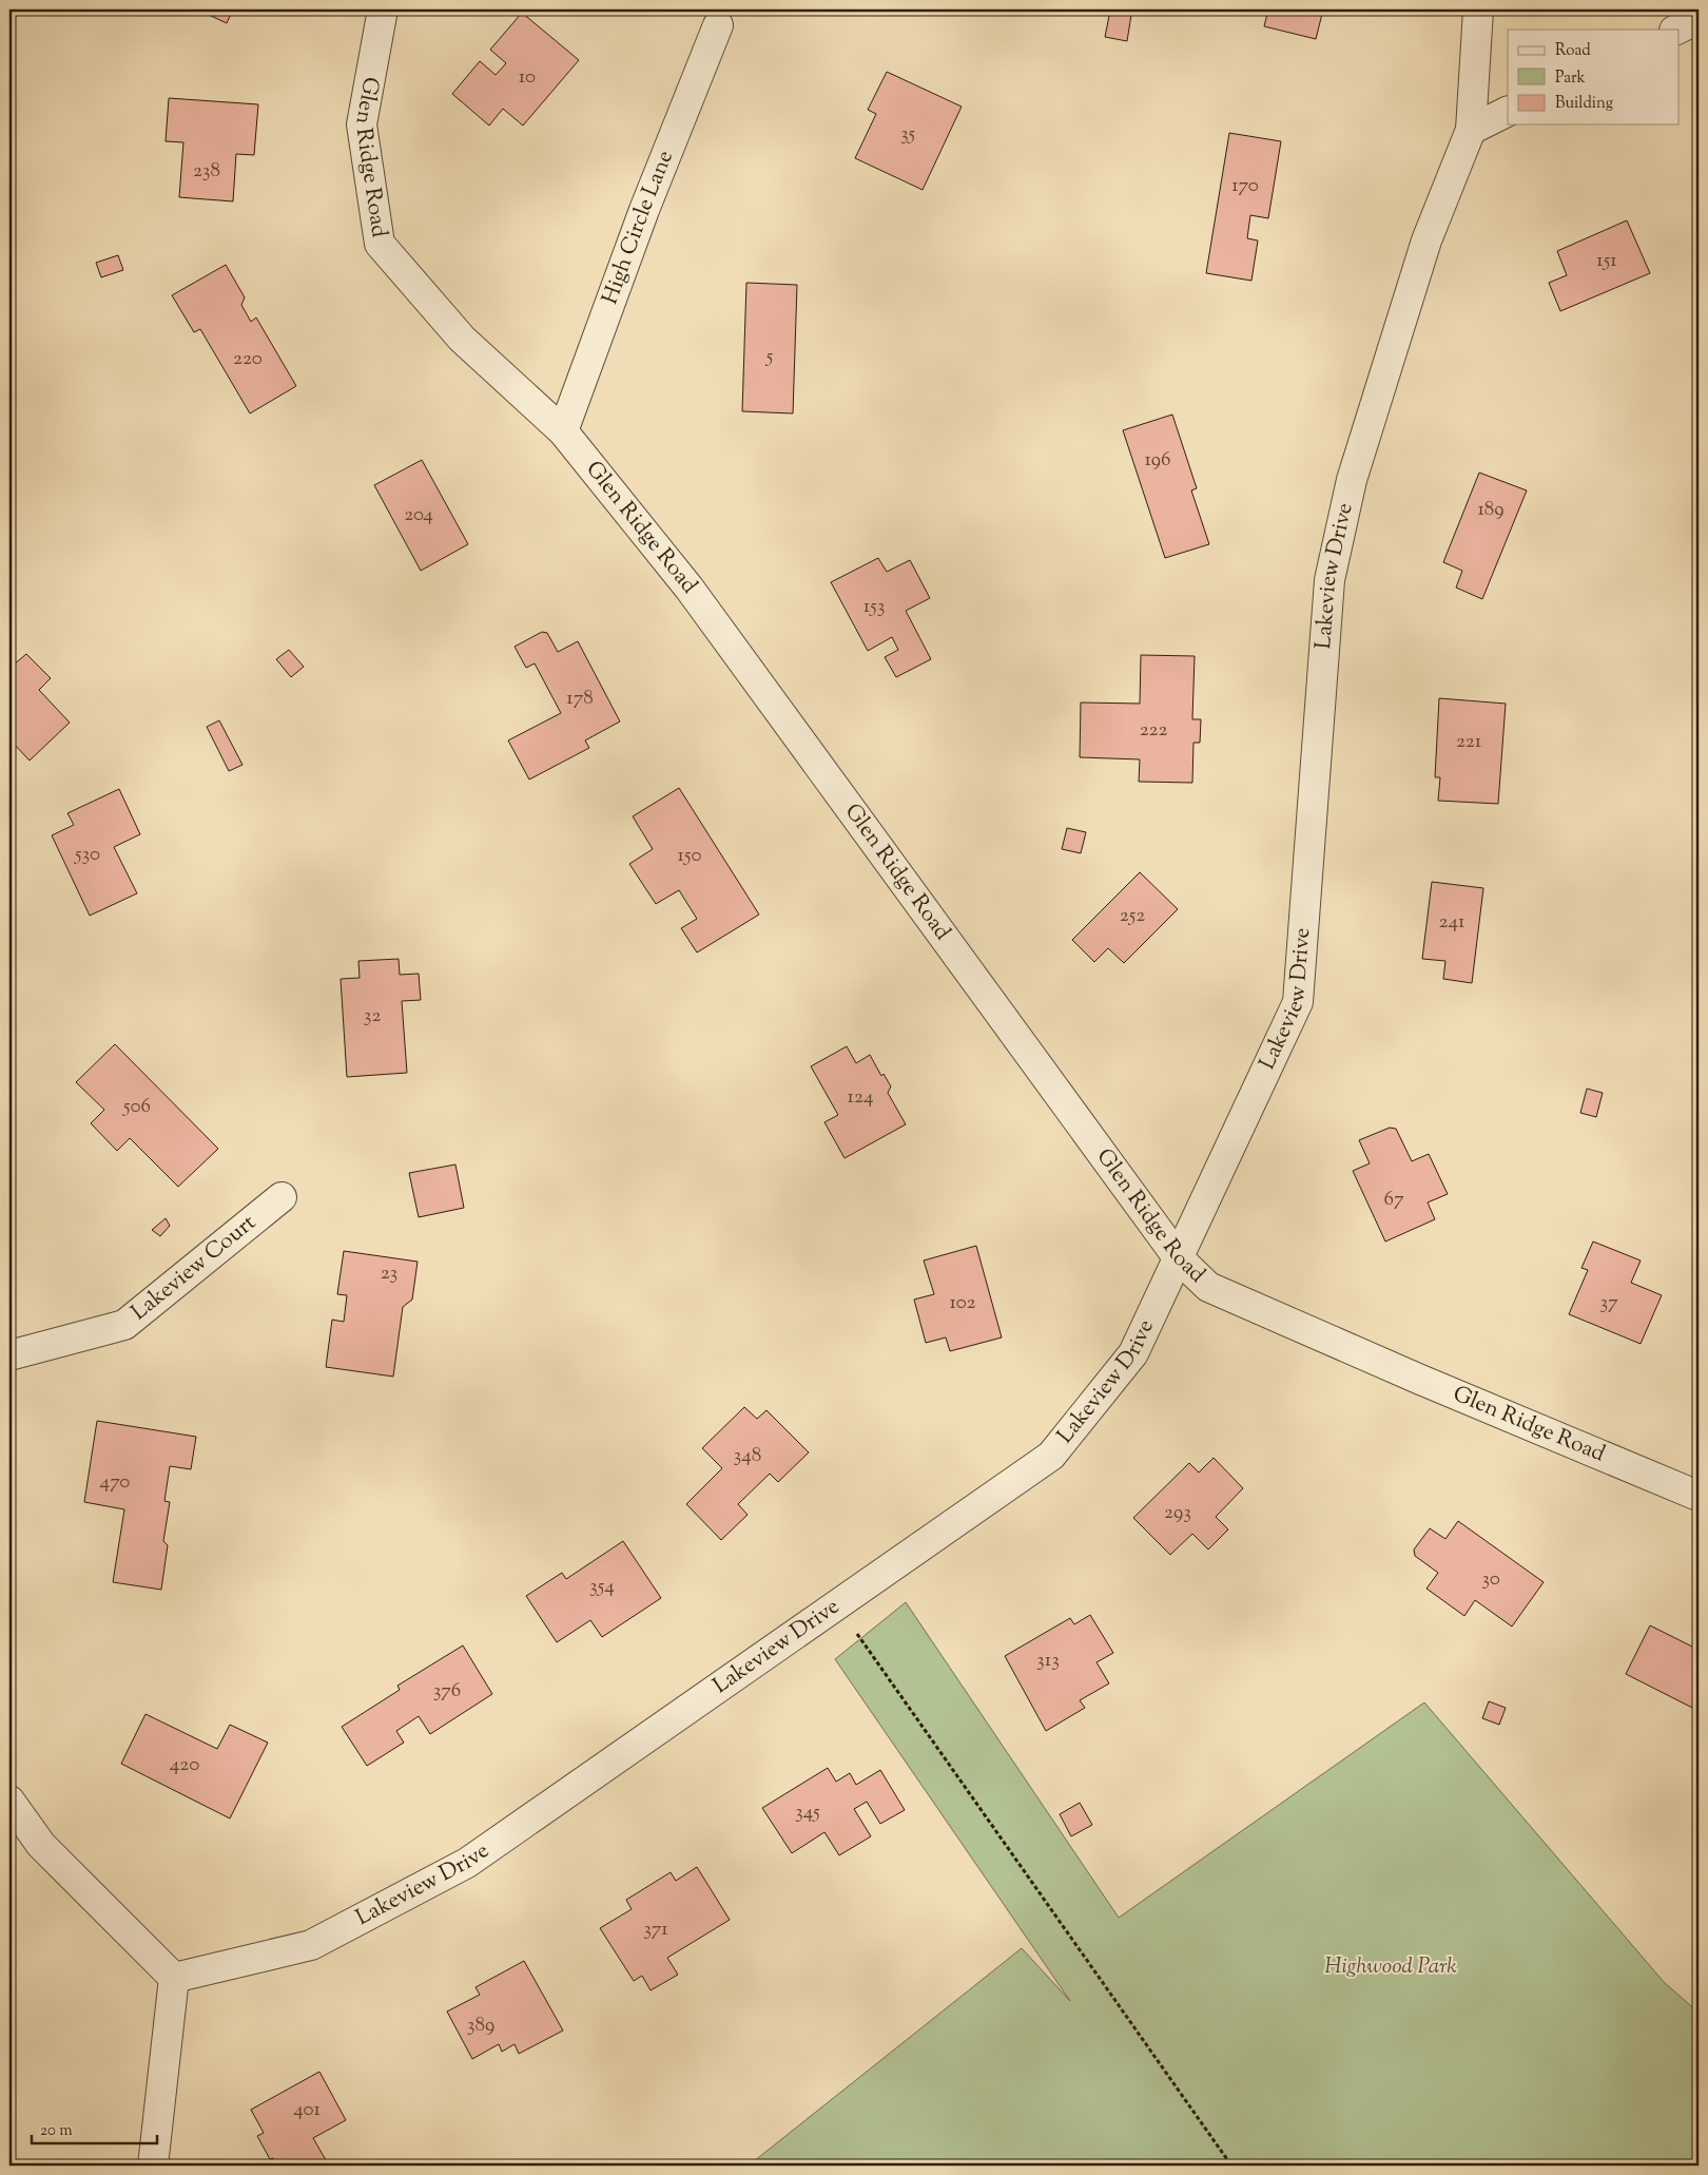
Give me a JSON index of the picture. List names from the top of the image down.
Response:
{
  "streets": {
    "street": [
      "Glen Ridge Road",
      "High Circle Lane",
      "Lakeview Drive",
      "Lakeview Court"
    ]
  },
  "crossings": [
    ["Glen Ridge Road", "High Circle Lane"],
    ["Glen Ridge Road", "Lakeview Drive"]
  ],
  "parks": ["Highwood Park"],
  "house_numbers": [
    "10",
    "35",
    "238",
    "170",
    "151",
    "5",
    "220",
    "196",
    "189",
    "204",
    "153",
    "178",
    "222",
    "221",
    "530",
    "150",
    "252",
    "241",
    "32",
    "124",
    "506",
    "67",
    "23",
    "102",
    "37",
    "348",
    "470",
    "293",
    "30",
    "354",
    "313",
    "376",
    "420",
    "345",
    "371",
    "389",
    "401"
  ],
  "legend": ["Road", "Park", "Building"],
  "scale_bar": "20 m"
}
